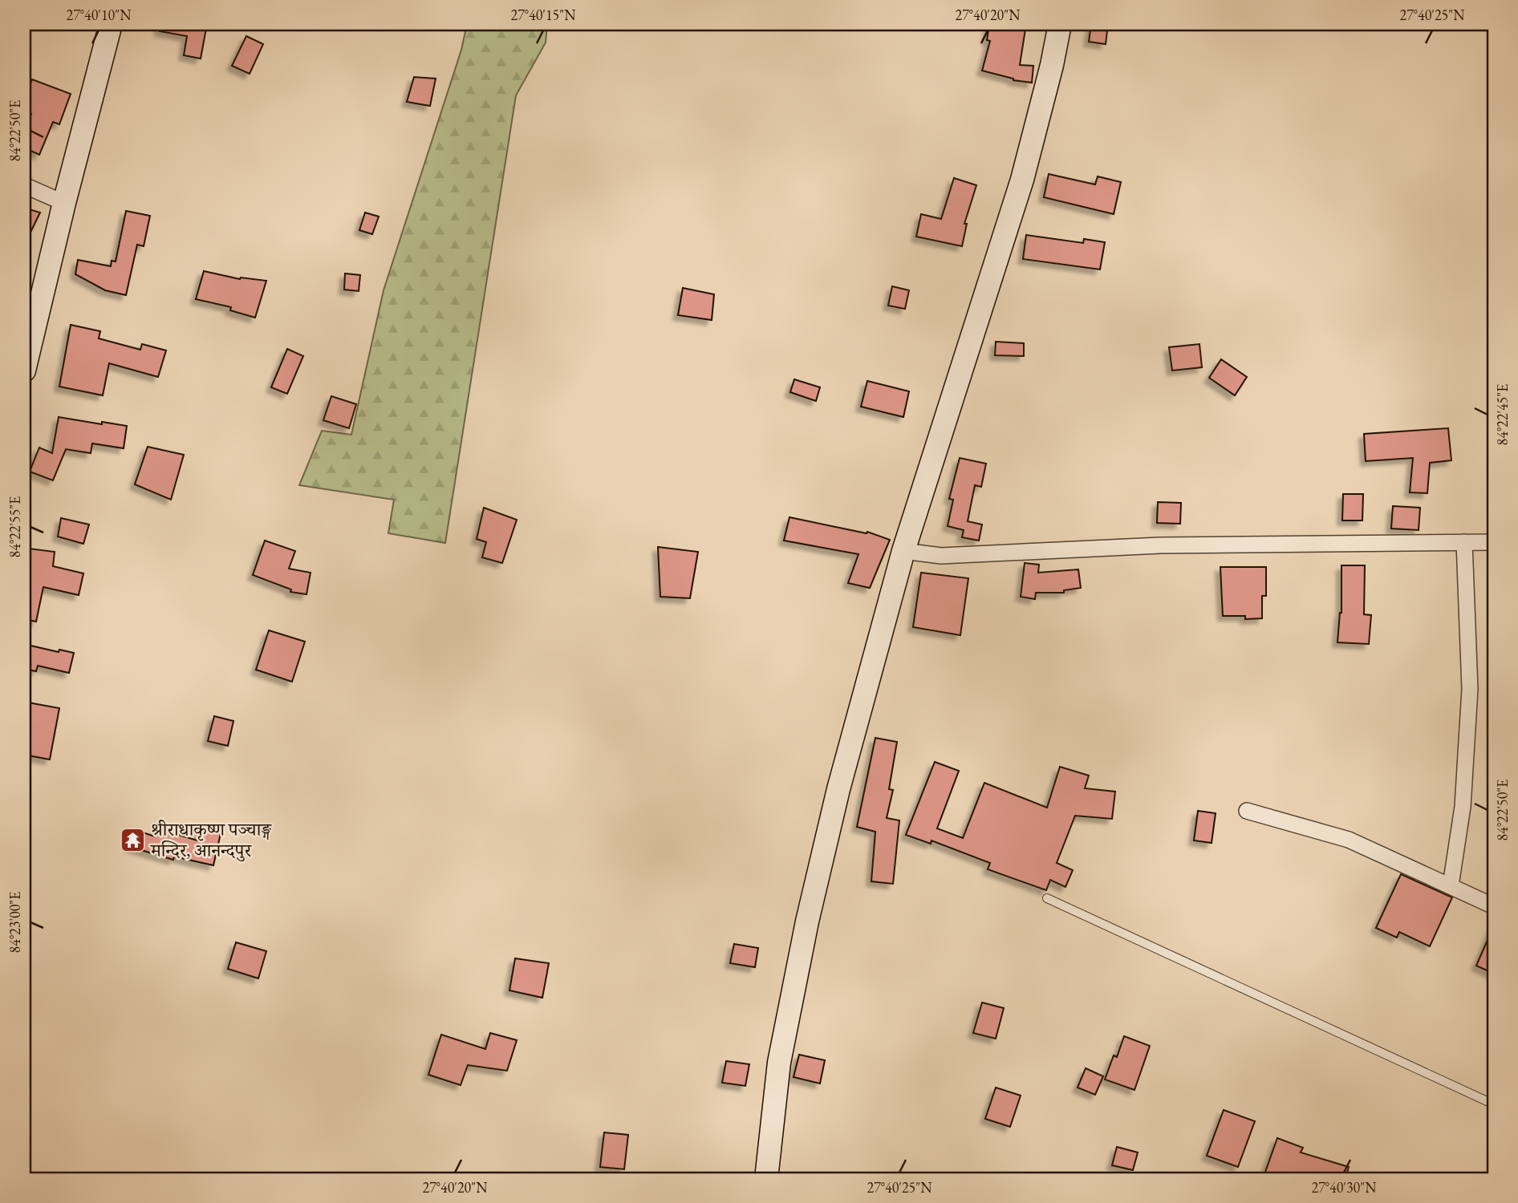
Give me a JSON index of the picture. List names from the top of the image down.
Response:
{
  "places": {
    "temple": ["श्रीराधाकृष्ण पञ्चाङ्ग मन्दिर, आनन्दपुर"]
  },
  "coordinates": [
    "27°40'10\"N",
    "27°40'15\"N",
    "27°40'20\"N",
    "27°40'25\"N",
    "84°22'50\"E",
    "84°22'45\"E",
    "84°22'55\"E",
    "84°23'00\"E",
    "27°40'30\"N"
  ]
}
